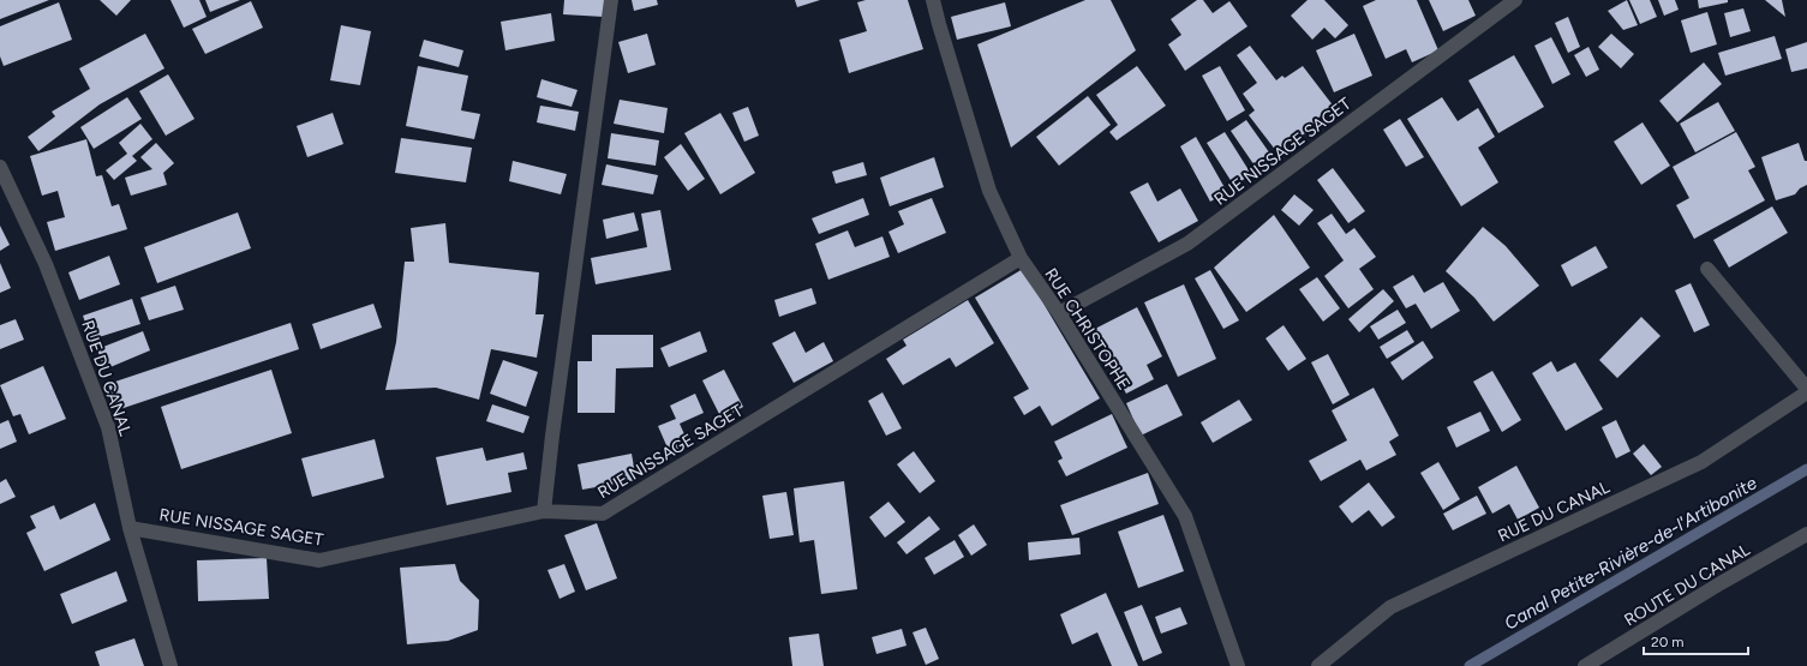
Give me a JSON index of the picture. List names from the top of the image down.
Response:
{
  "streets": {
    "street": [
      "RUE NISSAGE SAGET",
      "RUE CHRISTOPHE",
      "RUE DU CANAL",
      "ROUTE DU CANAL"
    ]
  },
  "crossings": [
    ["RUE NISSAGE SAGET", "RUE CHRISTOPHE"],
    ["RUE NISSAGE SAGET", "RUE DU CANAL"]
  ],
  "water": ["Canal Petite-Rivière-de-l'Artibonite"],
  "scale_bar": "20 m"
}
